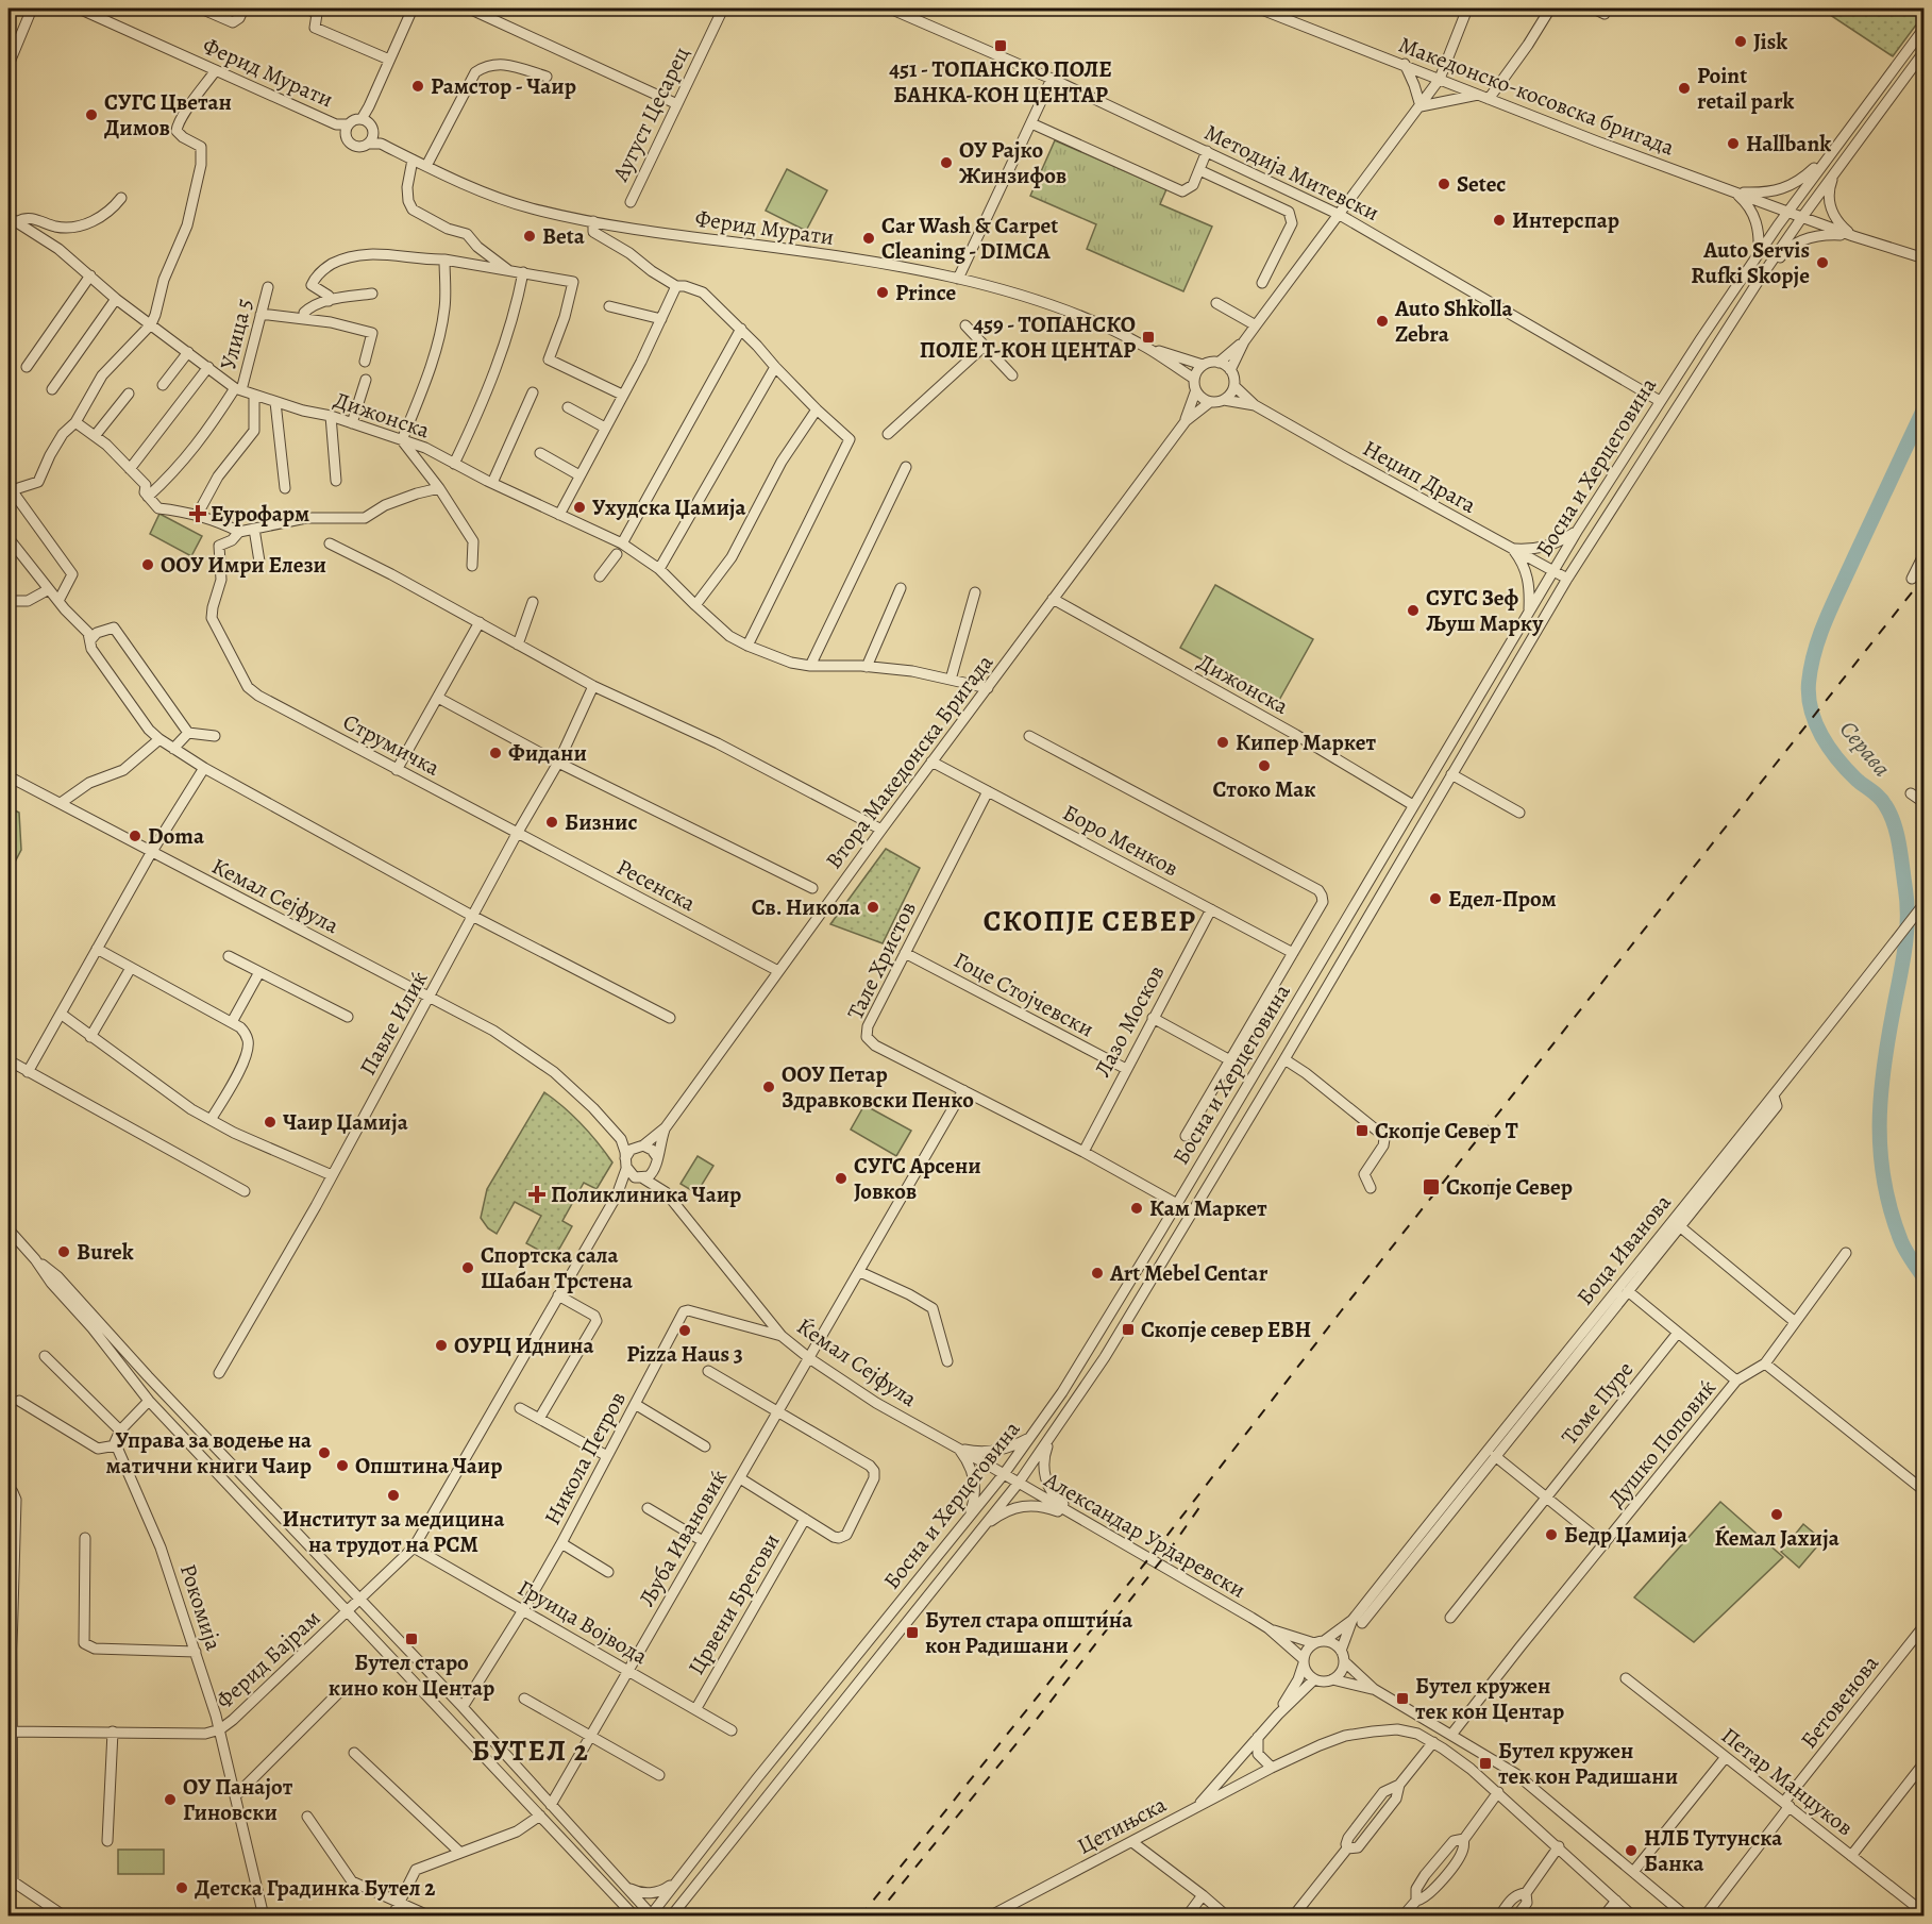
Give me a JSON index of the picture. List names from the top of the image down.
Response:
{
  "streets": {
    "street": [
      "Ферид Мурати",
      "Македонско-косовска бригада",
      "Аугуст Цесарец",
      "Методија Митевски",
      "Улица 5",
      "Дижонска",
      "Босна и Херцеговина",
      "Неџип Драга",
      "Струмичка",
      "Втора Македонска Бригада",
      "Боро Менков",
      "Ресенска",
      "Кемал Сејфула",
      "Тале Христов",
      "Гоце Стојчевски",
      "Лазо Москов",
      "Павле Илиќ",
      "Боца Иванова",
      "Ќемал Сејфула",
      "Томе Пуре",
      "Душко Поповиќ",
      "Никола Петров",
      "Александар Урдаревски",
      "Љуба Ивановиќ",
      "Црвени Брегови",
      "Рокомија",
      "Груица Војвода",
      "Ферид Бајрам",
      "Бетовенова",
      "Петар Манџуков",
      "Цетињска"
    ]
  },
  "crossings": [
    ["Ферид Мурати", "Неџип Драга"],
    ["Ферид Мурати", "Втора Македонска Бригада"],
    ["Македонско-косовска бригада", "Босна и Херцеговина"],
    ["Методија Митевски", "Босна и Херцеговина"],
    ["Улица 5", "Дижонска"],
    ["Дижонска", "Босна и Херцеговина"],
    ["Дижонска", "Втора Македонска Бригада"],
    ["Босна и Херцеговина", "Неџип Драга"],
    ["Босна и Херцеговина", "Тале Христов"],
    ["Босна и Херцеговина", "Ќемал Сејфула"],
    ["Босна и Херцеговина", "Александар Урдаревски"],
    ["Неџип Драга", "Втора Македонска Бригада"],
    ["Струмичка", "Ресенска"],
    ["Струмичка", "Павле Илиќ"],
    ["Втора Македонска Бригада", "Боро Менков"],
    ["Втора Македонска Бригада", "Ресенска"],
    ["Втора Македонска Бригада", "Ќемал Сејфула"],
    ["Боро Менков", "Тале Христов"],
    ["Боро Менков", "Лазо Москов"],
    ["Ресенска", "Павле Илиќ"],
    ["Кемал Сејфула", "Павле Илиќ"],
    ["Тале Христов", "Гоце Стојчевски"],
    ["Тале Христов", "Лазо Москов"],
    ["Тале Христов", "Љуба Ивановиќ"],
    ["Гоце Стојчевски", "Лазо Москов"],
    ["Боца Иванова", "Александар Урдаревски"],
    ["Ќемал Сејфула", "Никола Петров"],
    ["Ќемал Сејфула", "Александар Урдаревски"],
    ["Ќемал Сејфула", "Љуба Ивановиќ"],
    ["Никола Петров", "Груица Војвода"],
    ["Љуба Ивановиќ", "Груица Војвода"],
    ["Црвени Брегови", "Груица Војвода"],
    ["Рокомија", "Ферид Бајрам"],
    ["Груица Војвода", "Ферид Бајрам"],
    ["Бетовенова", "Петар Манџуков"]
  ],
  "districts": ["СКОПЈЕ СЕВЕР", "БУТЕЛ 2"],
  "water": ["Серава"],
  "places": {
    "other": [
      "Jisk",
      "Рамстор - Чаир",
      "Point retail park",
      "СУГС Цветан Димов",
      "Hallbank",
      "ОУ Рајко Жинзифов",
      "Setec",
      "Интерспар",
      "Beta",
      "Car Wash & Carpet Cleaning - DIMCA",
      "Auto Servis Rufki Skopje",
      "Prince",
      "Auto Shkolla Zebra",
      "Ухудска Џамија",
      "ООУ Имри Елези",
      "СУГС Зеф Љуш Марку",
      "Кипер Маркет",
      "Фидани",
      "Стоко Мак",
      "Бизнис",
      "Doma",
      "Едел-Пром",
      "Св. Никола",
      "ООУ Петар Здравковски Пенко",
      "Чаир Џамија",
      "СУГС Арсени Јовков",
      "Кам Маркет",
      "Burek",
      "Спортска сала Шабан Трстена",
      "Art Mebel Centar",
      "Pizza Haus 3",
      "ОУРЦ Иднина",
      "Управа за водење на матични книги Чаир",
      "Општина Чаир",
      "Институт за медицина на трудот на РСМ",
      "Ќемал Јахија",
      "Бедр Џамија",
      "ОУ Панајот Гиновски",
      "НЛБ Тутунска Банка",
      "Детска Градинка Бутел 2"
    ],
    "transit": [
      "451 - ТОПАНСКО ПОЛЕ БАНКА-КОН ЦЕНТАР",
      "459 - ТОПАНСКО ПОЛЕ Т-КОН ЦЕНТАР",
      "Скопје Север Т",
      "Скопје Север",
      "Скопје север ЕВН",
      "Бутел стара општина кон Радишани",
      "Бутел старо кино кон Центар",
      "Бутел кружен тек кон Центар",
      "Бутел кружен тек кон Радишани"
    ],
    "health": ["Еурофарм", "Поликлиника Чаир"]
  }
}
